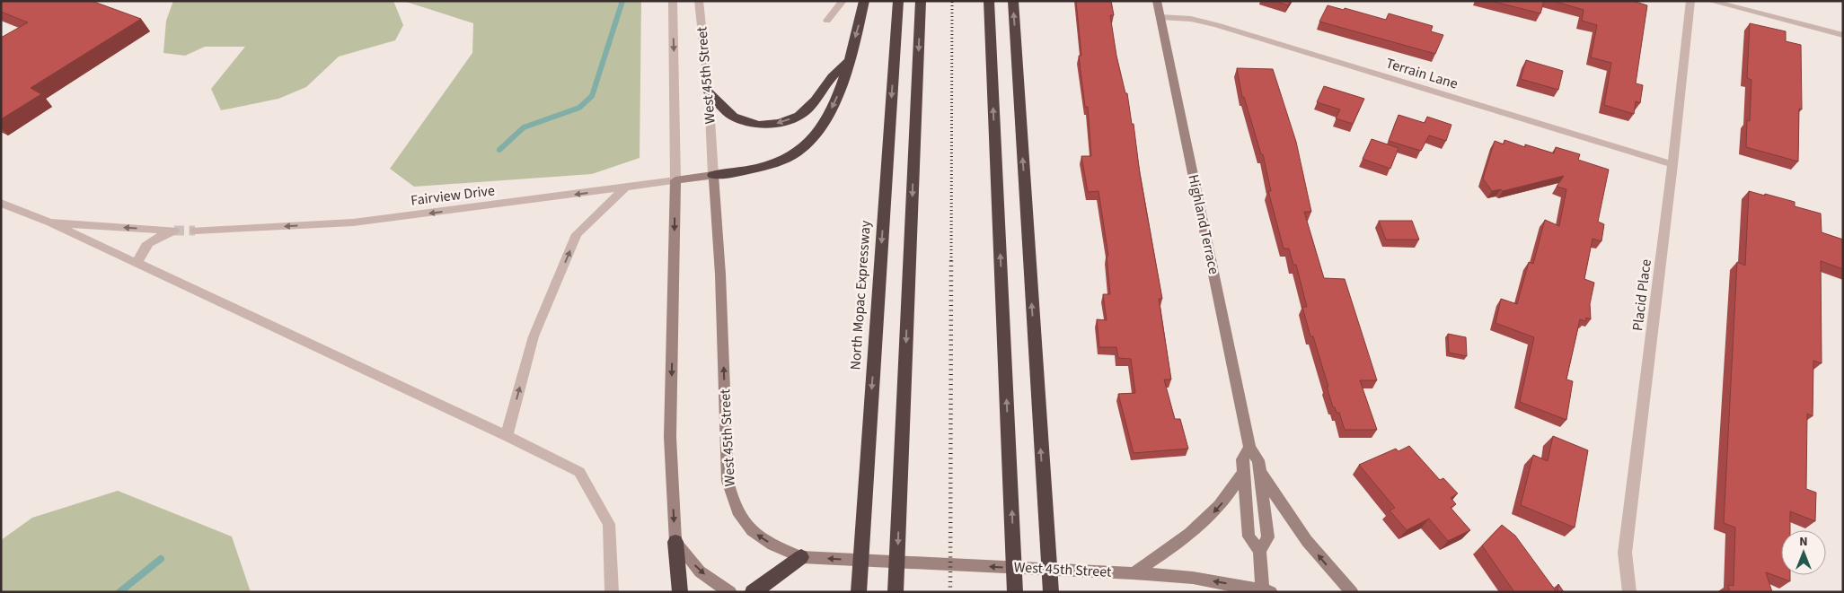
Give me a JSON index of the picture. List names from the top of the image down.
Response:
{
  "streets": {
    "highway": ["North Mopac Expressway"],
    "main road": ["West 45th Street", "Fairview Drive", "Highland Terrace"],
    "street": ["Terrain Lane", "Placid Place"]
  },
  "crossings": [
    ["Terrain Lane", "Highland Terrace"],
    ["Terrain Lane", "Placid Place"],
    ["West 45th Street", "Fairview Drive"],
    ["West 45th Street", "Highland Terrace"]
  ],
  "one_way": ["Fairview Drive"],
  "north": "top"
}
